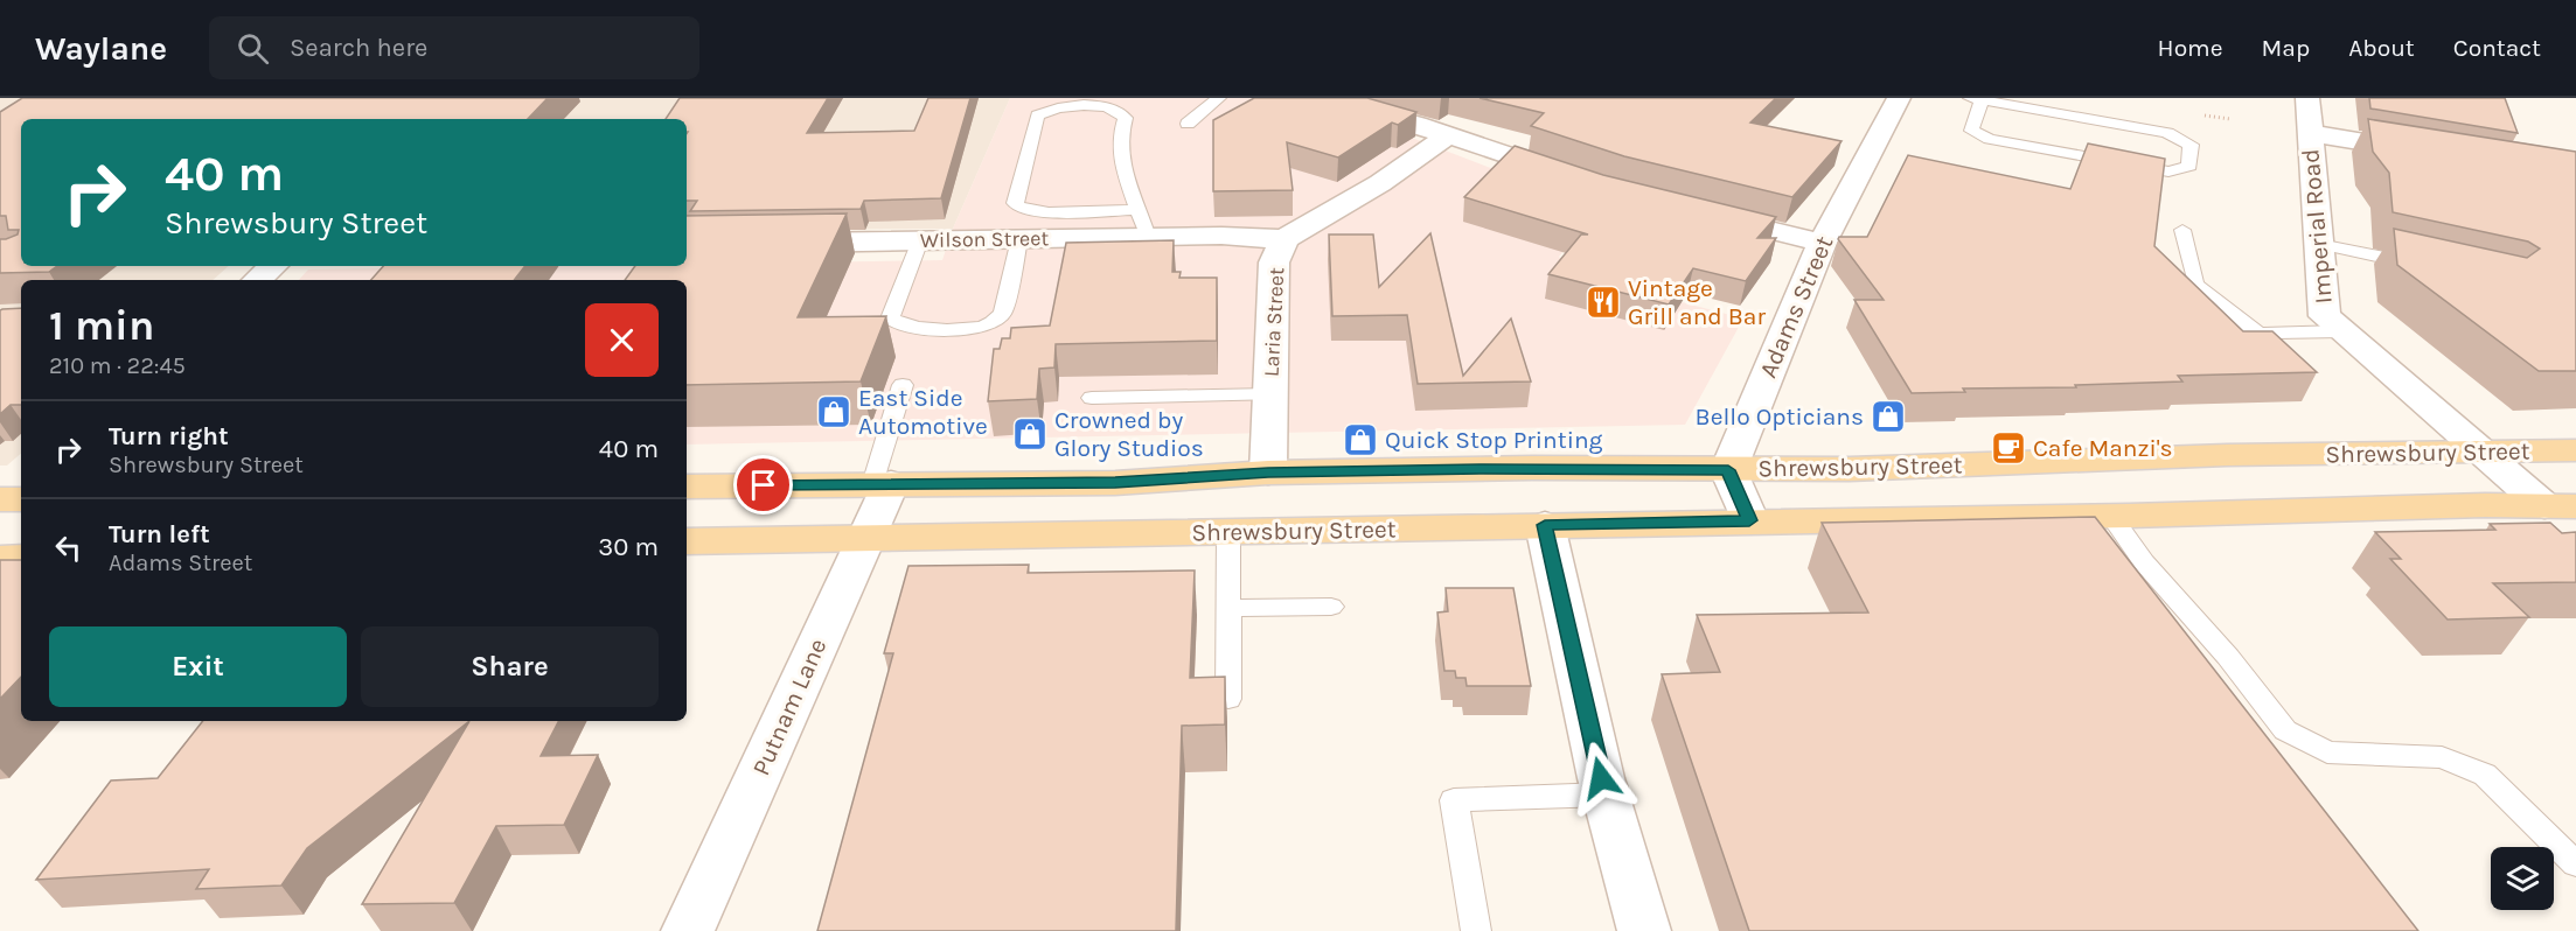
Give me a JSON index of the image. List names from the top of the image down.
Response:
{
  "streets": {
    "main road": ["Shrewsbury Street"],
    "street": [
      "Imperial Road",
      "Wilson Street",
      "Adams Street",
      "Laria Street",
      "Putnam Lane"
    ]
  },
  "crossings": [
    ["Imperial Road", "Shrewsbury Street"],
    ["Wilson Street", "Laria Street"],
    ["Adams Street", "Shrewsbury Street"],
    ["Laria Street", "Shrewsbury Street"],
    ["Shrewsbury Street", "Putnam Lane"]
  ],
  "places": {
    "restaurant": ["Vintage Grill and Bar"],
    "shop": [
      "East Side Automotive",
      "Bello Opticians",
      "Crowned by Glory Studios",
      "Quick Stop Printing"
    ],
    "cafe": ["Cafe Manzi's"]
  },
  "page": {
    "header": "Waylane",
    "search": "Search here",
    "nav": [
      "Home",
      "Map",
      "About",
      "Contact"
    ],
    "turn": ["40 m", "Shrewsbury Street"],
    "heading": ["1 min", "210 m · 22:45"],
    "list": [
      {
        "name": "Turn right",
        "note": "Shrewsbury Street",
        "value": "40 m"
      },
      {
        "name": "Turn left",
        "note": "Adams Street",
        "value": "30 m"
      }
    ],
    "buttons": ["Exit", "Share"]
  }
}
